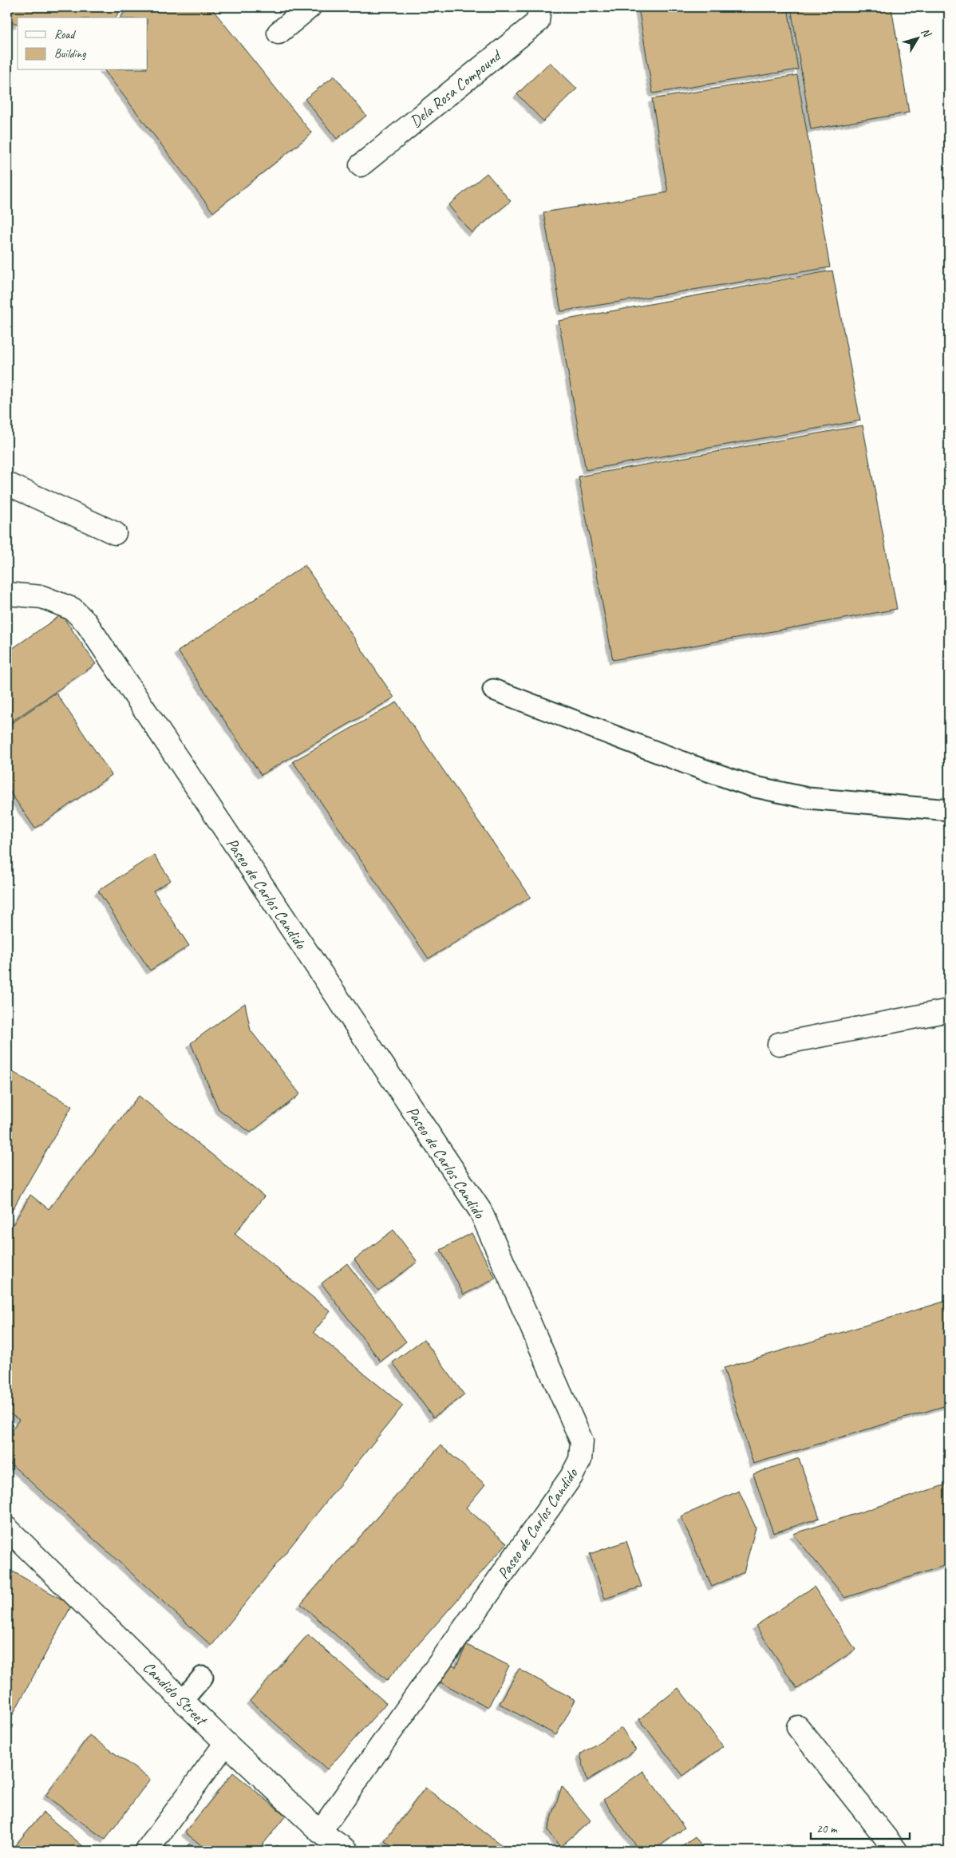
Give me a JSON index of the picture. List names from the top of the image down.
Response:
{
  "streets": {
    "street": ["Dela Rosa Compound", "Paseo de Carlos Candido", "Candido Street"]
  },
  "crossings": [
    ["Paseo de Carlos Candido", "Candido Street"]
  ],
  "legend": ["Road", "Building"],
  "scale_bar": "20 m",
  "north": "top right"
}
